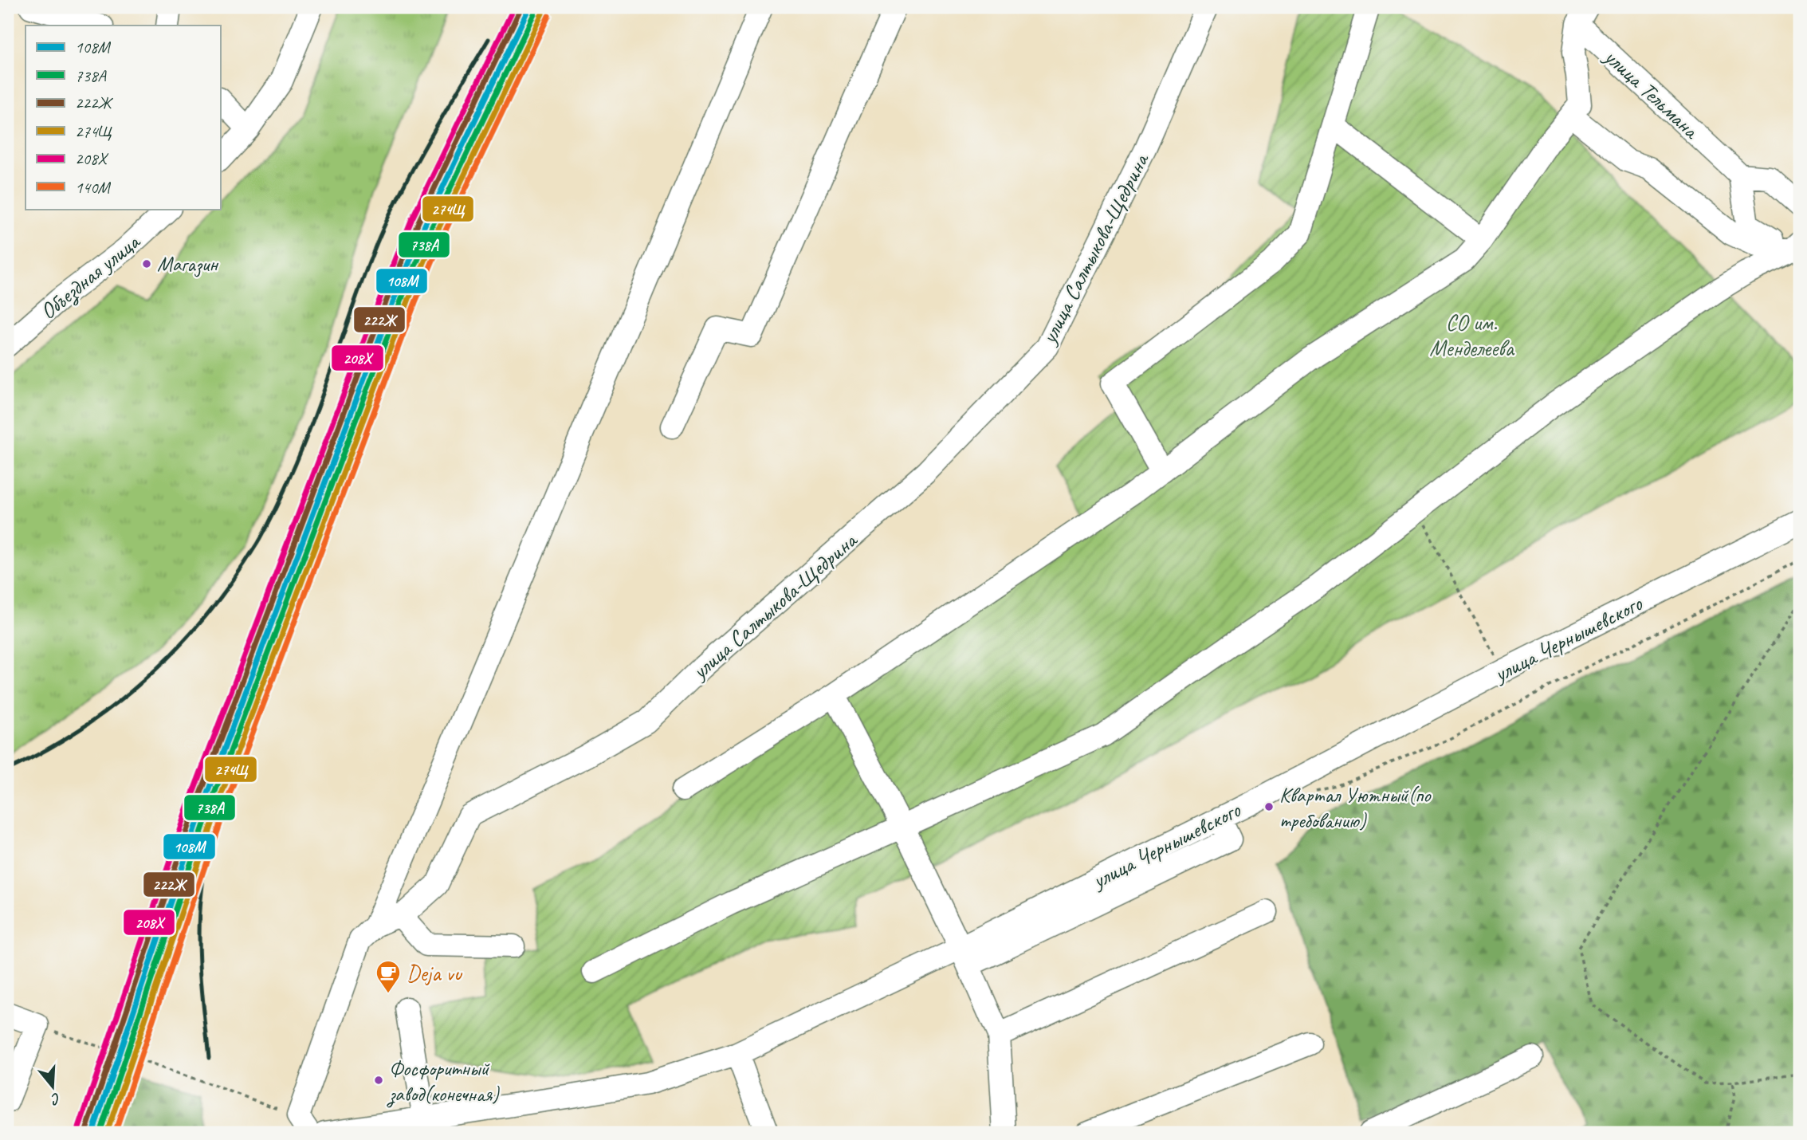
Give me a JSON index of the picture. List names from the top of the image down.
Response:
{
  "streets": {
    "street": [
      "улица Тельмана",
      "улица Салтыкова-Щедрина",
      "Объездная улица",
      "улица Чернышевского"
    ]
  },
  "parks": ["СО им. Менделеева"],
  "places": {
    "other": ["Магазин", "Квартал Уютный(по требованию)", "Фосфоритный завод(конечная)"],
    "cafe": ["Deja vu"]
  },
  "lines": [
    "transit line 108М",
    "transit line 222Ж",
    "transit line 208Х",
    "transit line 738А",
    "transit line 274Щ",
    "transit line 140М"
  ],
  "legend": [
    "108М",
    "738А",
    "222Ж",
    "274Щ",
    "208Х",
    "140М"
  ],
  "north": "bottom"
}
